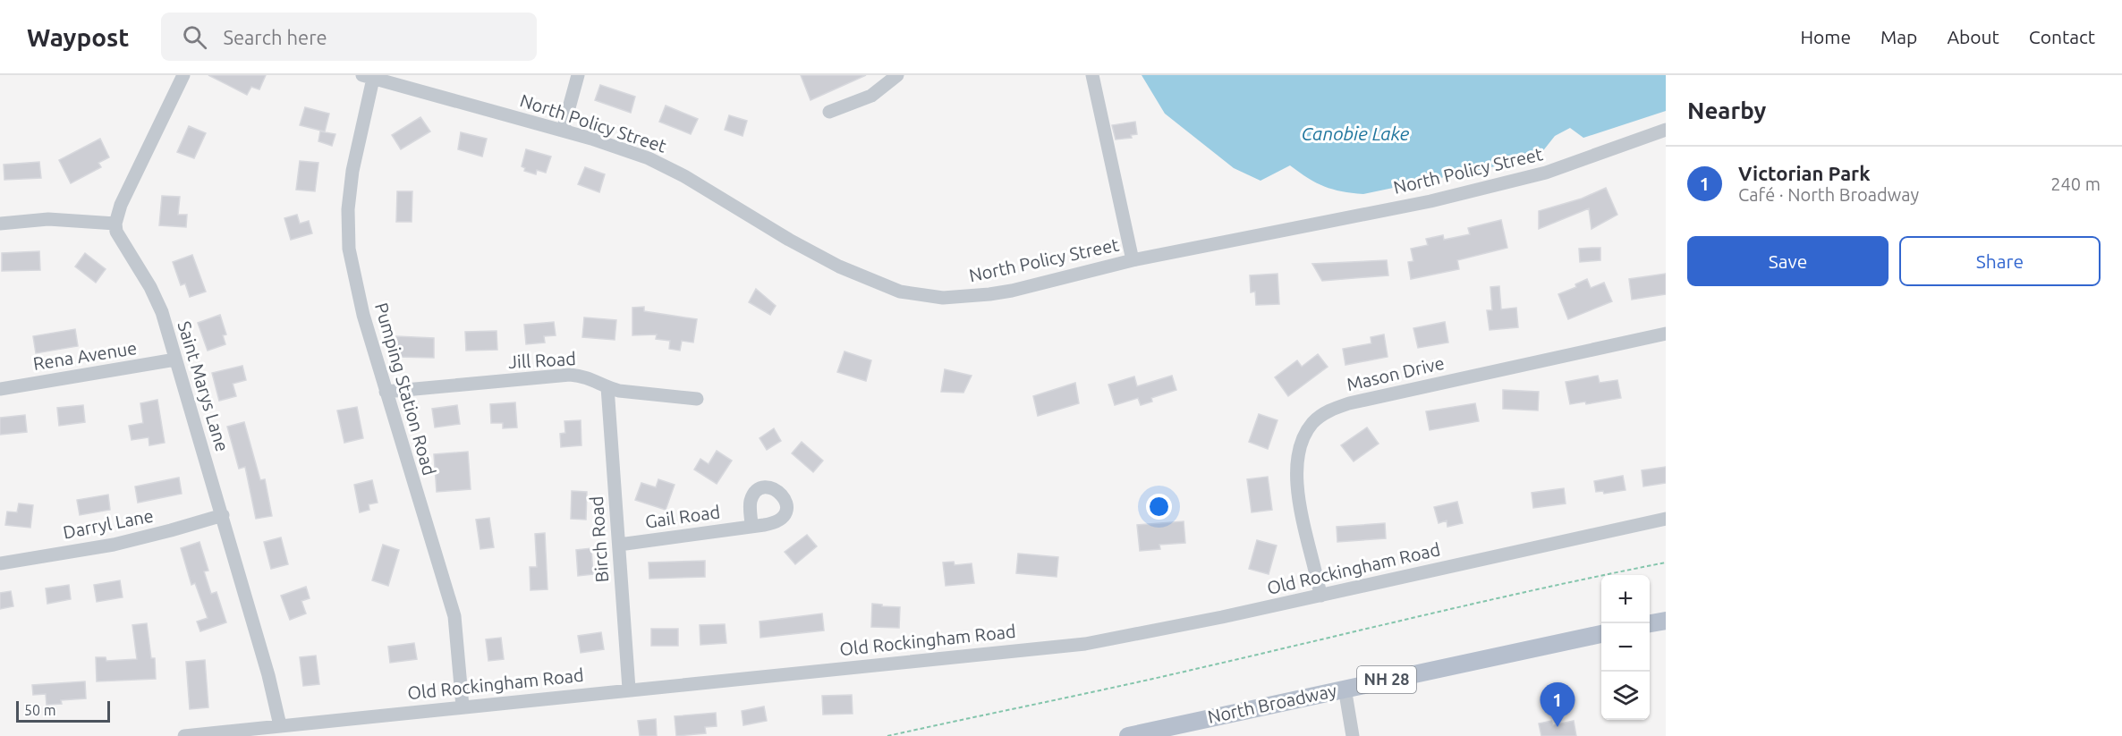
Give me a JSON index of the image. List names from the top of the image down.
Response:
{
  "streets": {
    "main road": ["NH 28", "North Broadway"],
    "street": [
      "North Policy Street",
      "Rena Avenue",
      "Jill Road",
      "Mason Drive",
      "Saint Marys Lane",
      "Pumping Station Road",
      "Gail Road",
      "Darryl Lane",
      "Birch Road",
      "Old Rockingham Road"
    ]
  },
  "crossings": [
    ["North Policy Street", "Pumping Station Road"],
    ["Rena Avenue", "Saint Marys Lane"],
    ["Jill Road", "Pumping Station Road"],
    ["Jill Road", "Birch Road"],
    ["Mason Drive", "Old Rockingham Road"],
    ["Saint Marys Lane", "Darryl Lane"],
    ["Saint Marys Lane", "Old Rockingham Road"],
    ["Pumping Station Road", "Old Rockingham Road"],
    ["Gail Road", "Birch Road"],
    ["Birch Road", "Old Rockingham Road"]
  ],
  "water": ["Canobie Lake"],
  "scale_bar": "50 m",
  "page": {
    "header": "Waypost",
    "search": "Search here",
    "nav": [
      "Home",
      "Map",
      "About",
      "Contact"
    ],
    "heading": "Nearby",
    "list": [
      {
        "mark": "1",
        "name": "Victorian Park",
        "note": "Café · North Broadway",
        "value": "240 m"
      }
    ],
    "buttons": ["Save", "Share"],
    "map_buttons": ["+", "−"],
    "pins": "1",
    "scale": "50 m"
  }
}
